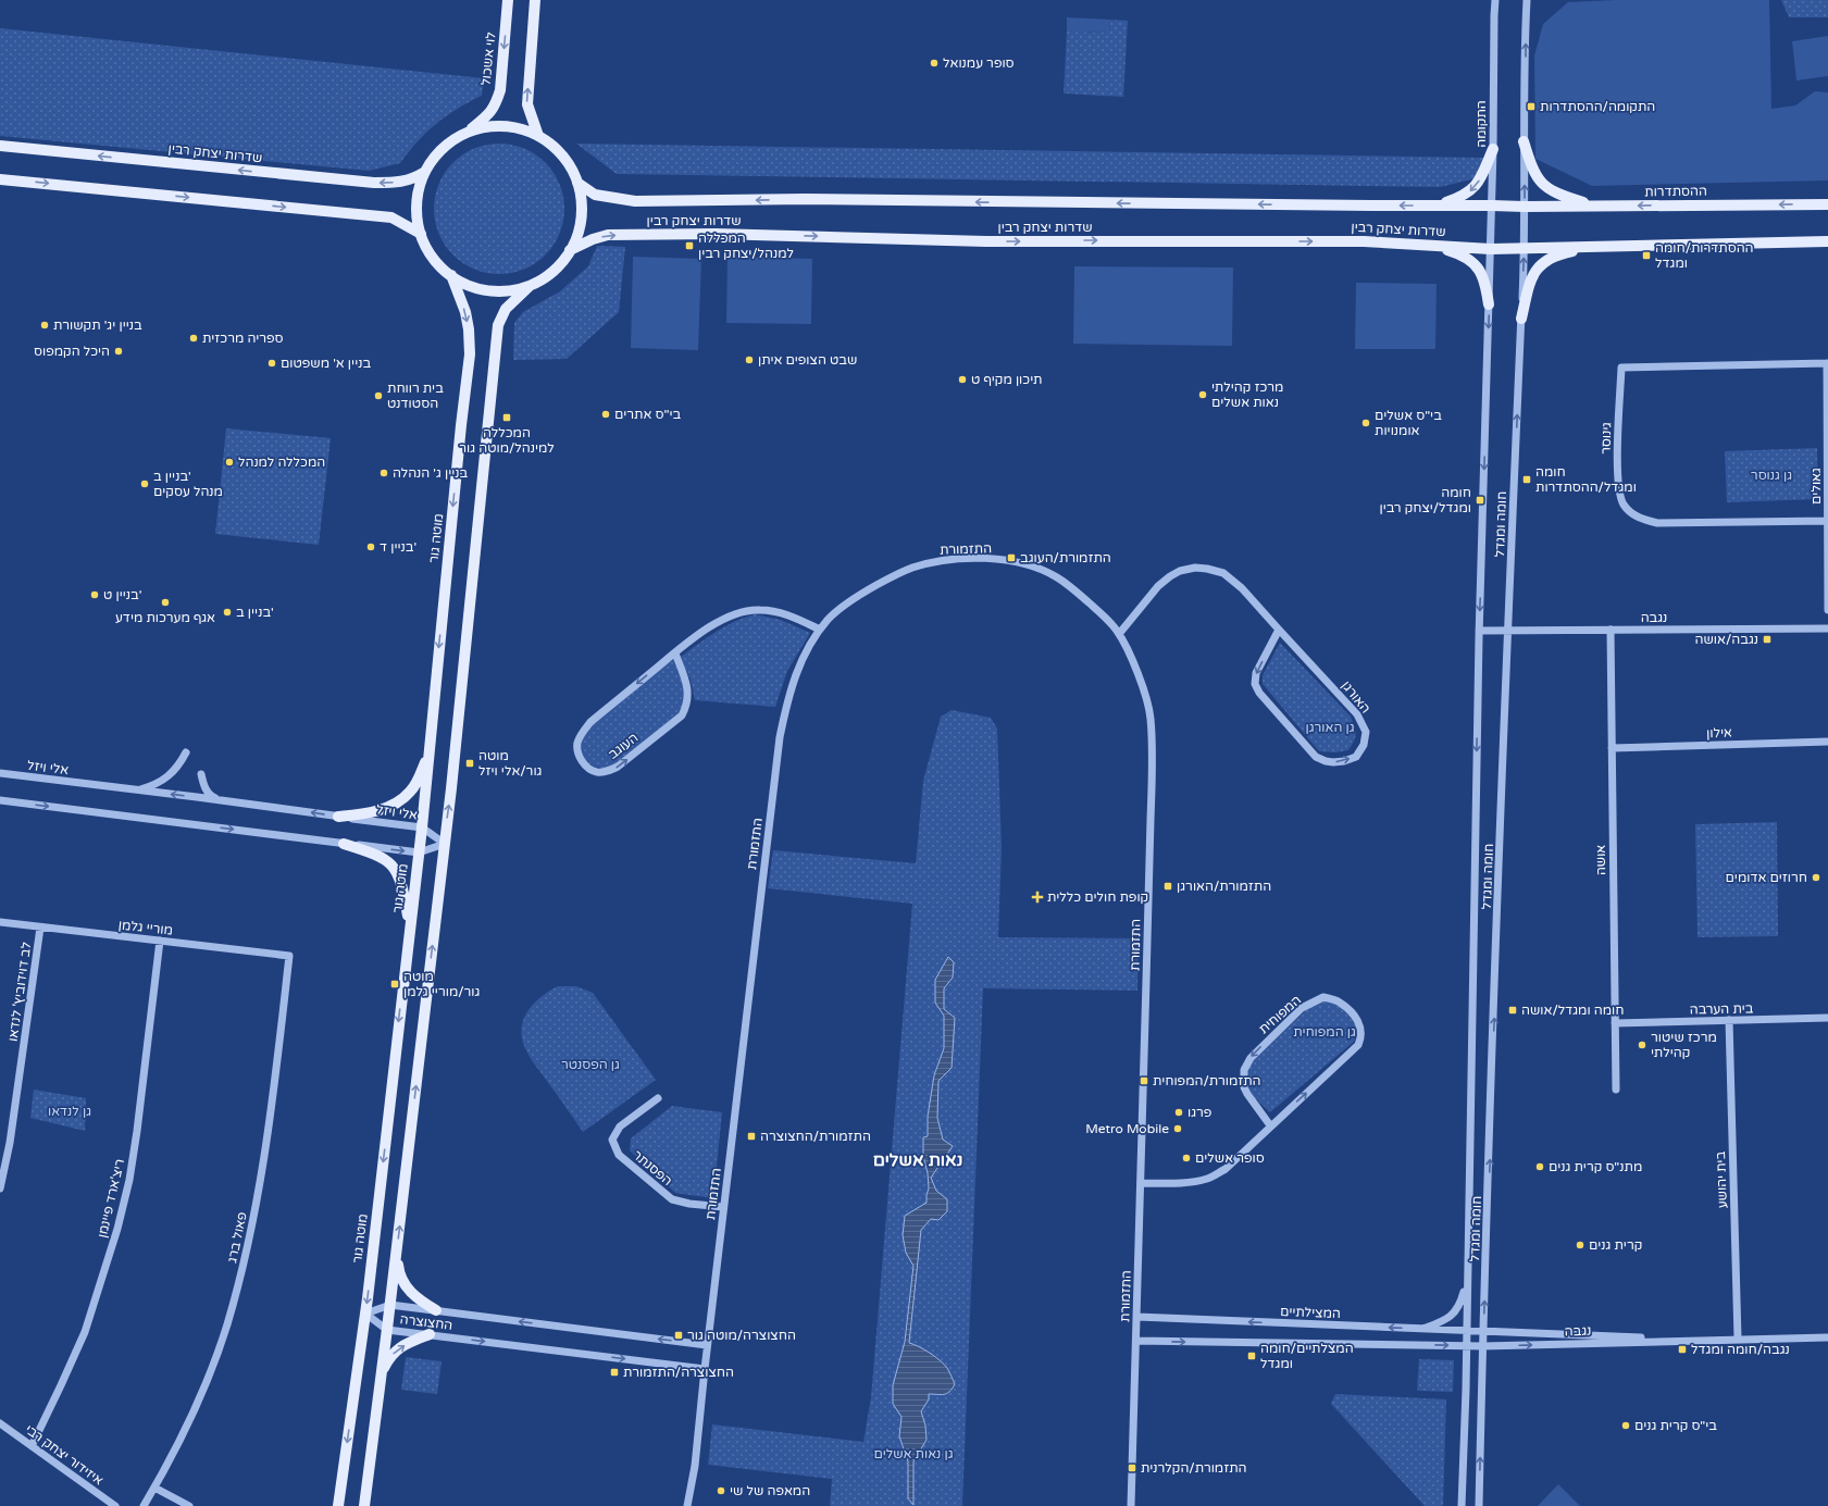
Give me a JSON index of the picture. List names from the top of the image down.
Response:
{
  "streets": {
    "main road": [
      "לוי אשכול",
      "שדרות יצחק רבין",
      "ההסתדרות",
      "מוטה גור"
    ],
    "street": [
      "התקומה",
      "גינוסר",
      "גאולים",
      "חומה ומגדל",
      "התזמורת",
      "נגבה",
      "האורגן",
      "אילון",
      "העוגב",
      "אלי ויזל",
      "אושה",
      "מוריי גלמן",
      "לב דוידוביץ' לנדאו",
      "בית הערבה",
      "המפוחית",
      "הפסנתר",
      "בית יהושע",
      "ריצ'ארד פיינמן",
      "פאול ברג",
      "המצילתיים",
      "החצוצרה",
      "איזידור יצחק רבי"
    ]
  },
  "crossings": [
    ["התקומה", "שדרות יצחק רבין"],
    ["התקומה", "חומה ומגדל"],
    ["שדרות יצחק רבין", "ההסתדרות"],
    ["שדרות יצחק רבין", "חומה ומגדל"],
    ["גינוסר", "גאולים"],
    ["חומה ומגדל", "נגבה"],
    ["חומה ומגדל", "המצילתיים"],
    ["מוטה גור", "אלי ויזל"],
    ["מוטה גור", "החצוצרה"],
    ["התזמורת", "האורגן"],
    ["התזמורת", "העוגב"],
    ["התזמורת", "המפוחית"],
    ["התזמורת", "הפסנתר"],
    ["התזמורת", "המצילתיים"],
    ["התזמורת", "החצוצרה"],
    ["נגבה", "אושה"],
    ["נגבה", "בית יהושע"],
    ["נגבה", "המצילתיים"],
    ["אילון", "אושה"],
    ["אושה", "בית הערבה"],
    ["מוריי גלמן", "לב דוידוביץ' לנדאו"],
    ["מוריי גלמן", "ריצ'ארד פיינמן"],
    ["מוריי גלמן", "פאול ברג"],
    ["בית הערבה", "בית יהושע"],
    ["ריצ'ארד פיינמן", "איזידור יצחק רבי"]
  ],
  "districts": ["נאות אשלים"],
  "parks": [
    "גן גנוסר",
    "גן האורגן",
    "גן המפוחית",
    "גן הפסנטר",
    "גן לנדאו",
    "גן נאות אשלים"
  ],
  "places": {
    "other": [
      "סופר עמנואל",
      "בניין יג' תקשורת",
      "ספריה מרכזית",
      "היכל הקמפוס",
      "שבט הצופים איתן",
      "בניין א' משפטום",
      "תיכון מקיף ט",
      "מרכז קהילתי נאות אשלים",
      "בית רווחת הסטודנט",
      "בי\"ס אתרים",
      "בי\"ס אשלים אומנויות",
      "המכללה למנהל",
      "בניין ג' הנהלה",
      "בניין ב' מנהל עסקים",
      "בניין ד'",
      "בניין ט'",
      "אגף מערכות מידע",
      "בניין ב'",
      "חרוזים אדומים",
      "מרכז שיטור קהילתי",
      "פרגו",
      "Metro Mobile",
      "סופר אשלים",
      "מתנ\"ס קרית גנים",
      "קרית גנים",
      "בי\"ס קרית גנים",
      "המאפה של שי"
    ],
    "transit": [
      "התקומה/ההסתדרות",
      "המכללה למנהל/יצחק רבין",
      "ההסתדרות/חומה ומגדל",
      "המכללה למינהל/מוטה גור",
      "חומה ומגדל/ההסתדרות",
      "חומה ומגדל/יצחק רבין",
      "התזמורת/העוגב",
      "נגבה/אושה",
      "מוטה גור/אלי ויזל",
      "התזמורת/האורגן",
      "מוטה גור/מוריי גלמן",
      "חומה ומגדל/אושה",
      "התזמורת/המפוחית",
      "התזמורת/החצוצרה",
      "החצוצרה/מוטה גור",
      "נגבה/חומה ומגדל",
      "המצלתיים/חומה ומגדל",
      "החצוצרה/התזמורת",
      "התזמורת/הקלרנית"
    ],
    "health": ["קופת חולים כללית"]
  }
}
